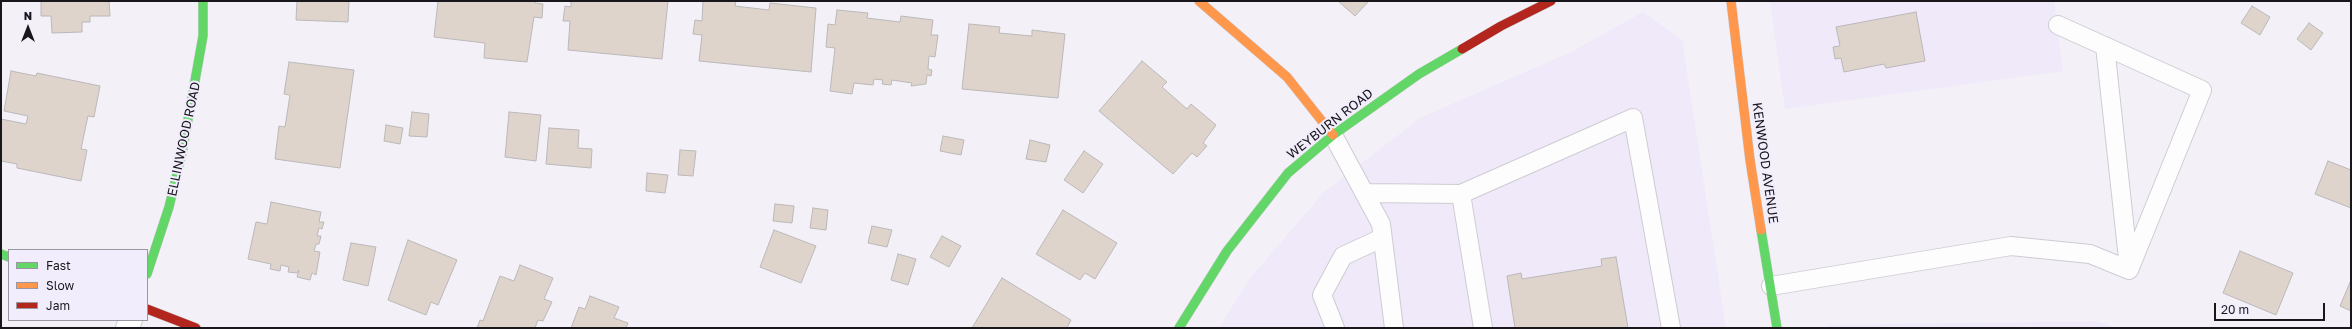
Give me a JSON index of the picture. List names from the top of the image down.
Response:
{
  "streets": {
    "street": ["WEYBURN ROAD", "ELLINWOOD ROAD", "KENWOOD AVENUE"]
  },
  "legend": ["Fast", "Slow", "Jam"],
  "scale_bar": "20 m",
  "north": "top"
}
